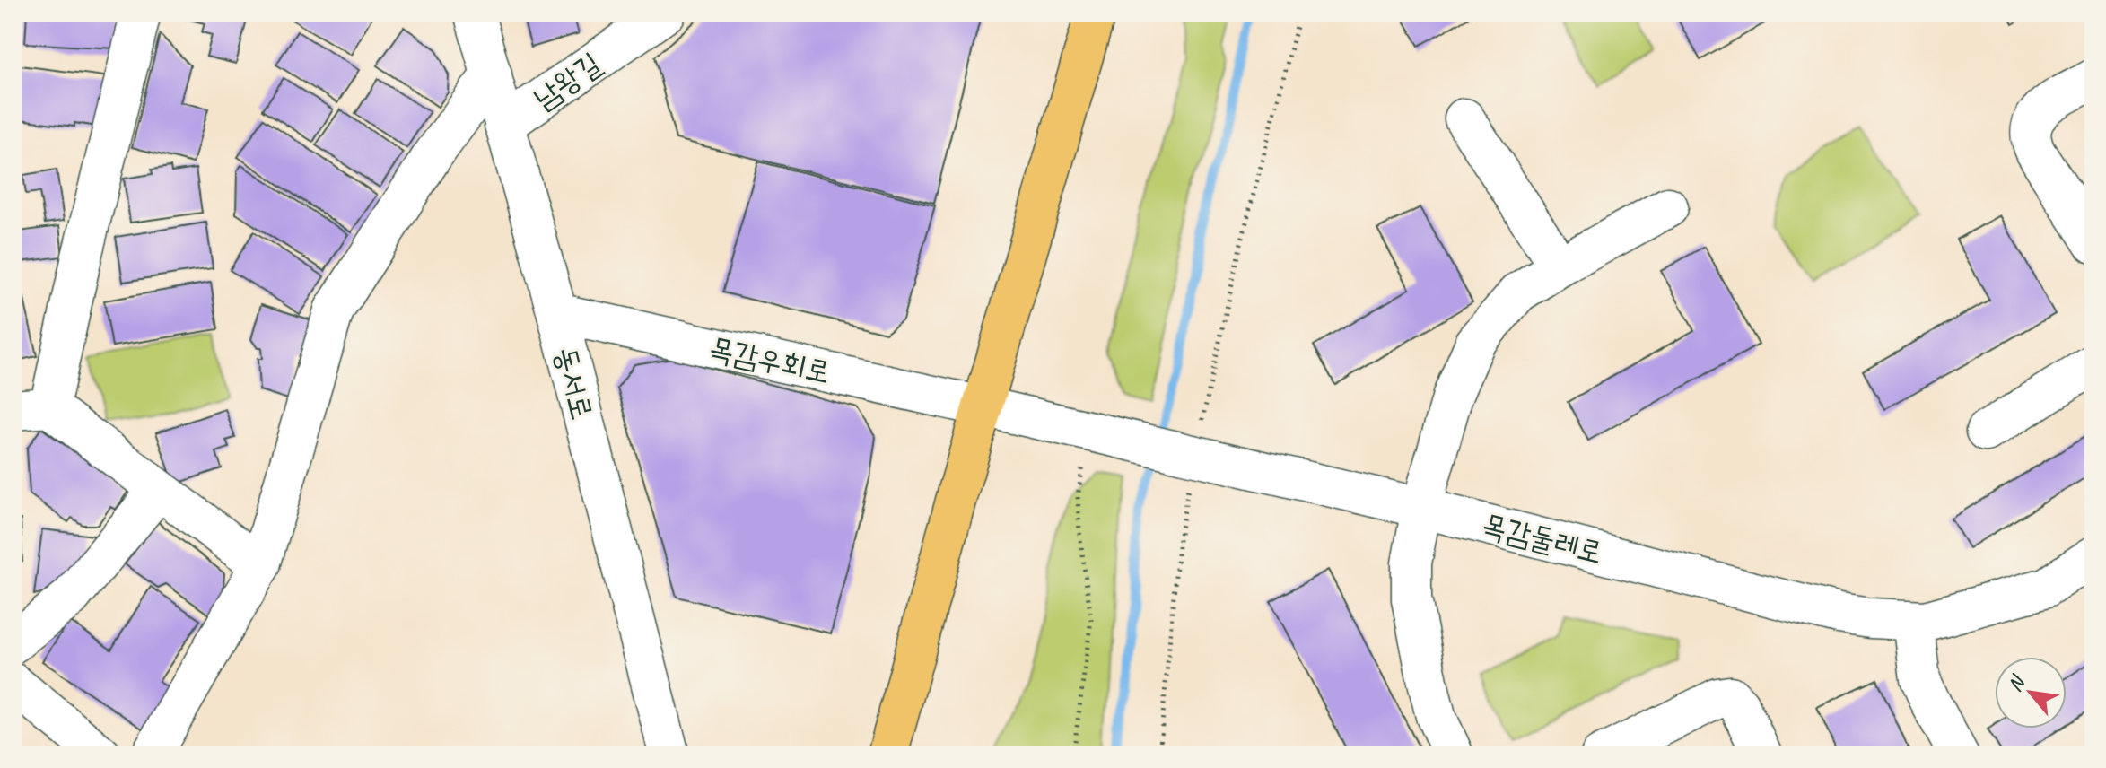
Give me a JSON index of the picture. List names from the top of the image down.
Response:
{
  "streets": {
    "street": [
      "남왕길",
      "목감우회로",
      "동서로",
      "목감둘레로"
    ]
  },
  "crossings": [
    ["남왕길", "동서로"],
    ["목감우회로", "동서로"],
    ["목감우회로", "목감둘레로"]
  ],
  "north": "top left"
}
